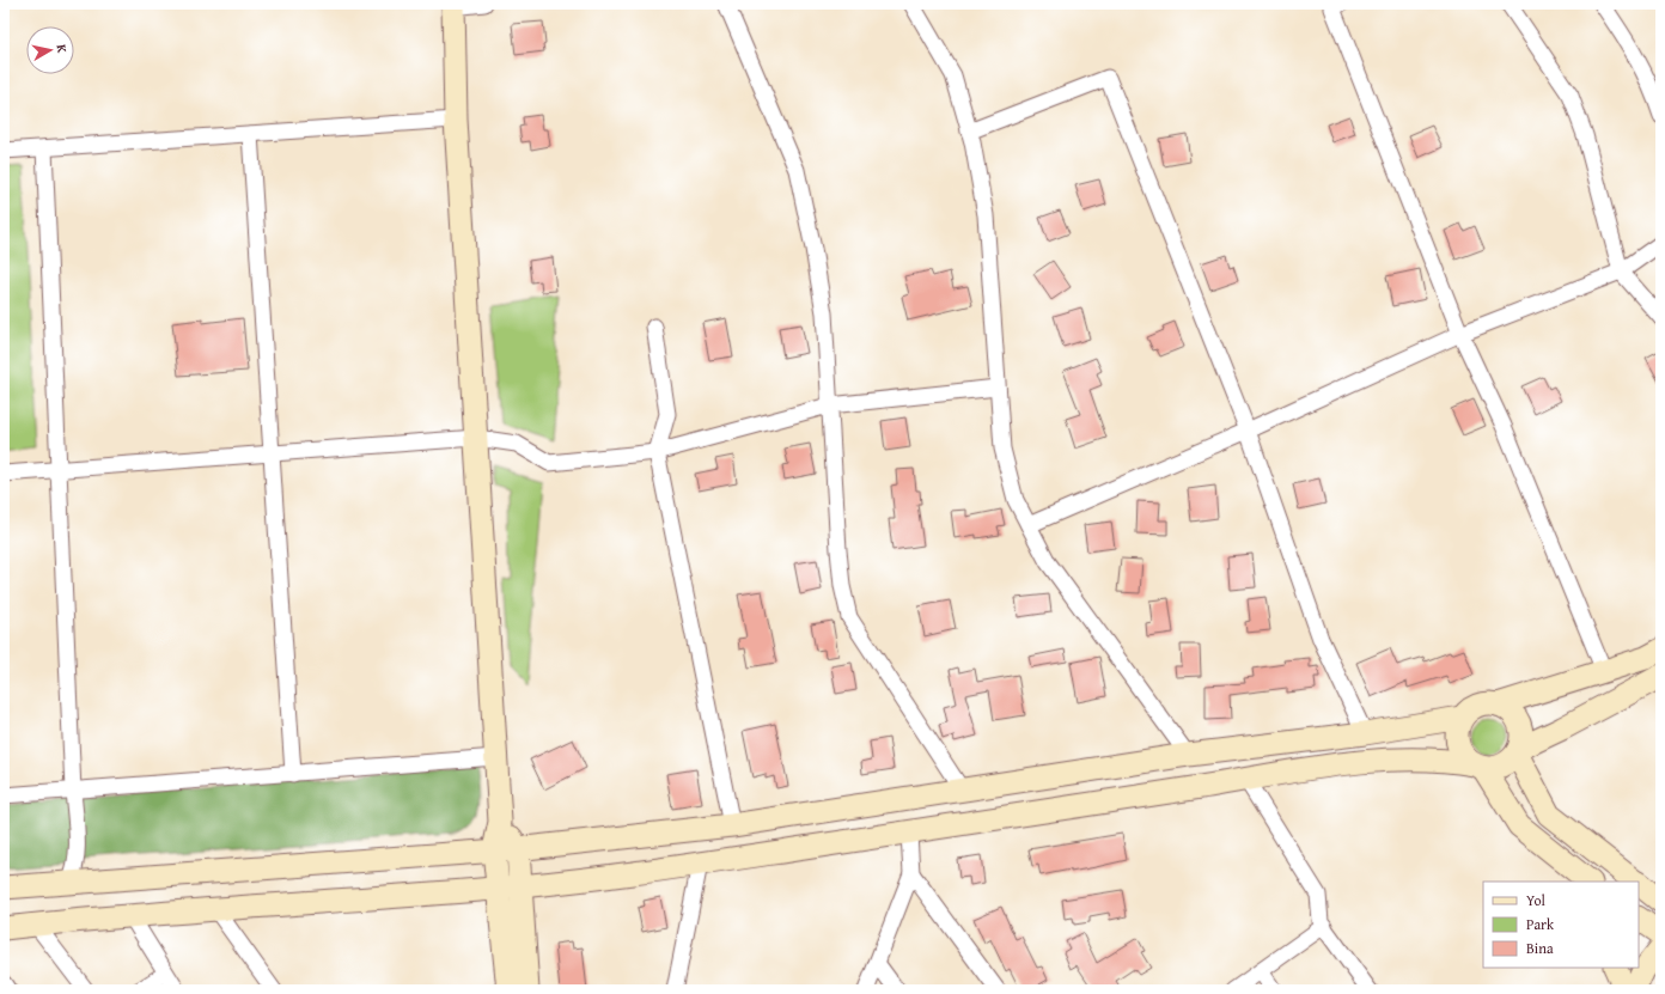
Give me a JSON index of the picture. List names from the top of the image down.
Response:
{
  "legend": ["Yol", "Park", "Bina"],
  "north": "right"
}
